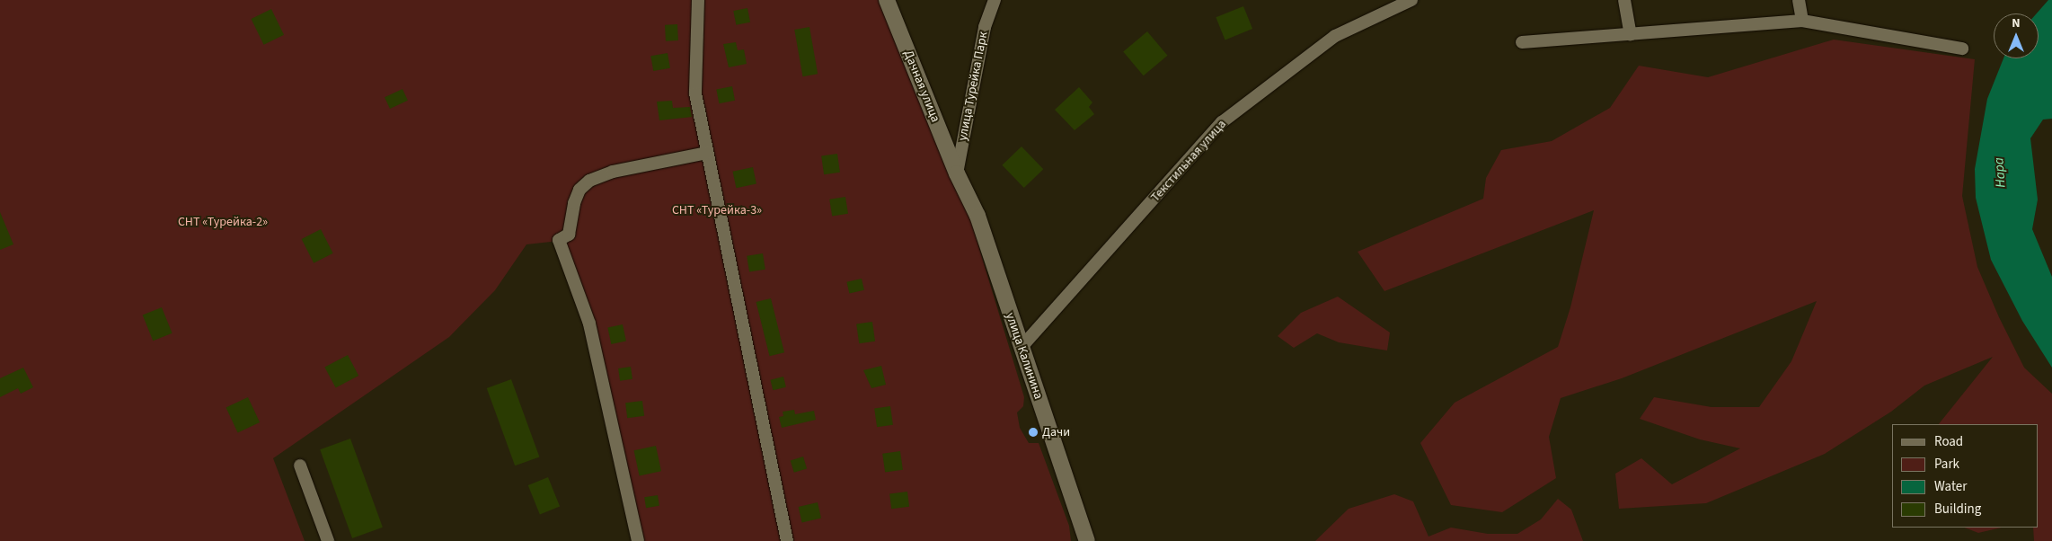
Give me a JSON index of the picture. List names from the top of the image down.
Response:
{
  "streets": {
    "street": [
      "Дачная улица",
      "улица Турейка Парк",
      "Текстильная улица",
      "улица Калинина"
    ]
  },
  "crossings": [
    ["Дачная улица", "улица Турейка Парк"],
    ["Дачная улица", "улица Калинина"],
    ["улица Турейка Парк", "улица Калинина"],
    ["Текстильная улица", "улица Калинина"]
  ],
  "water": ["Нара"],
  "parks": ["СНТ «Турейка-3»", "СНТ «Турейка-2»"],
  "places": ["Дачи"],
  "legend": [
    "Road",
    "Park",
    "Water",
    "Building"
  ],
  "north": "top"
}
